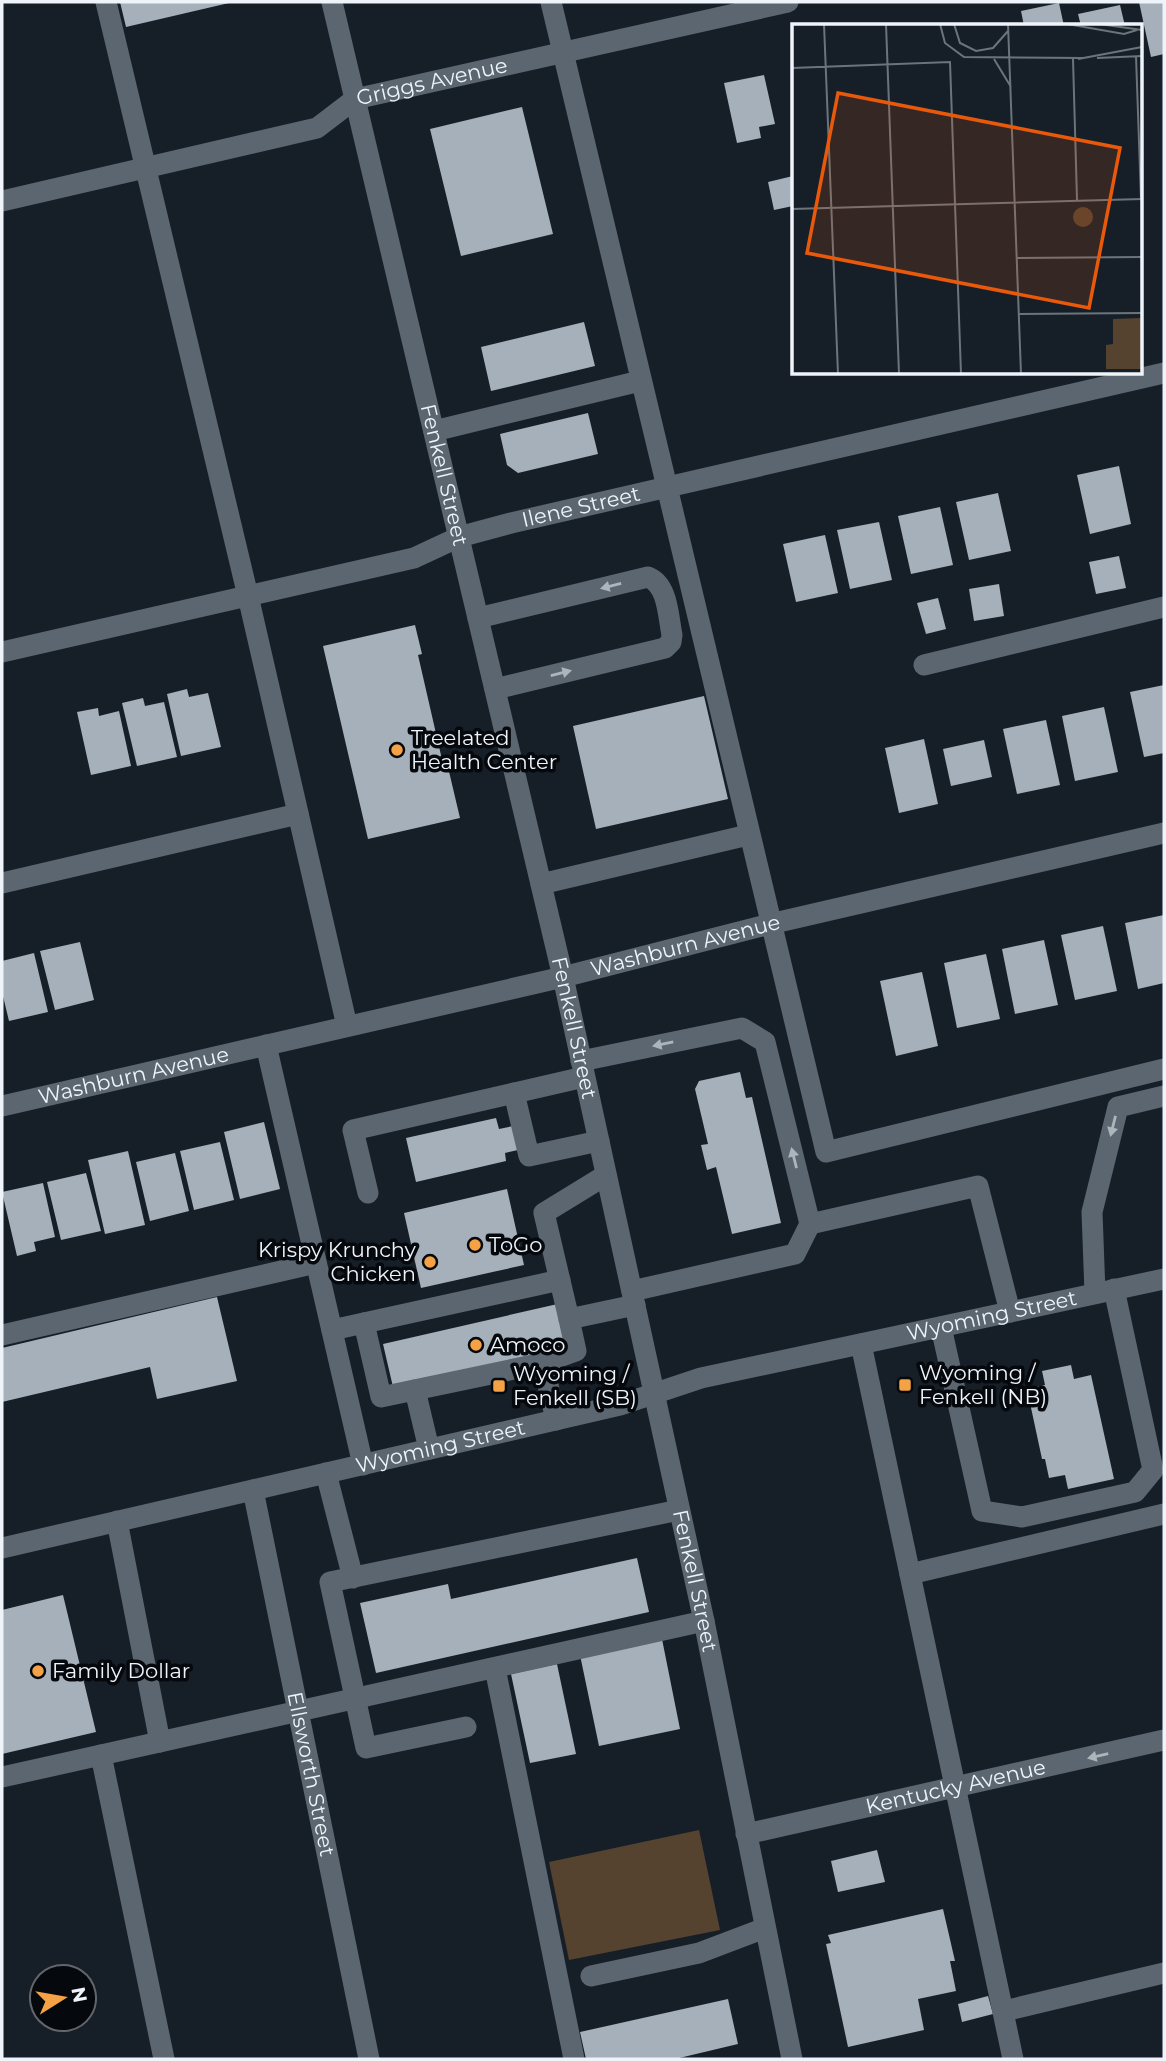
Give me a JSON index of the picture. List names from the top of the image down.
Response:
{
  "streets": {
    "street": [
      "Griggs Avenue",
      "Fenkell Street",
      "Ilene Street",
      "Washburn Avenue",
      "Wyoming Street",
      "Ellsworth Street",
      "Kentucky Avenue"
    ]
  },
  "crossings": [
    ["Griggs Avenue", "Fenkell Street"],
    ["Fenkell Street", "Ilene Street"],
    ["Fenkell Street", "Washburn Avenue"],
    ["Fenkell Street", "Wyoming Street"],
    ["Fenkell Street", "Kentucky Avenue"],
    ["Wyoming Street", "Ellsworth Street"]
  ],
  "one_way": ["Kentucky Avenue"],
  "places": {
    "other": [
      "Treelated Health Center",
      "ToGo",
      "Krispy Krunchy Chicken",
      "Amoco",
      "Family Dollar"
    ],
    "transit": ["Wyoming / Fenkell (NB)", "Wyoming / Fenkell (SB)"]
  },
  "north": "right"
}
